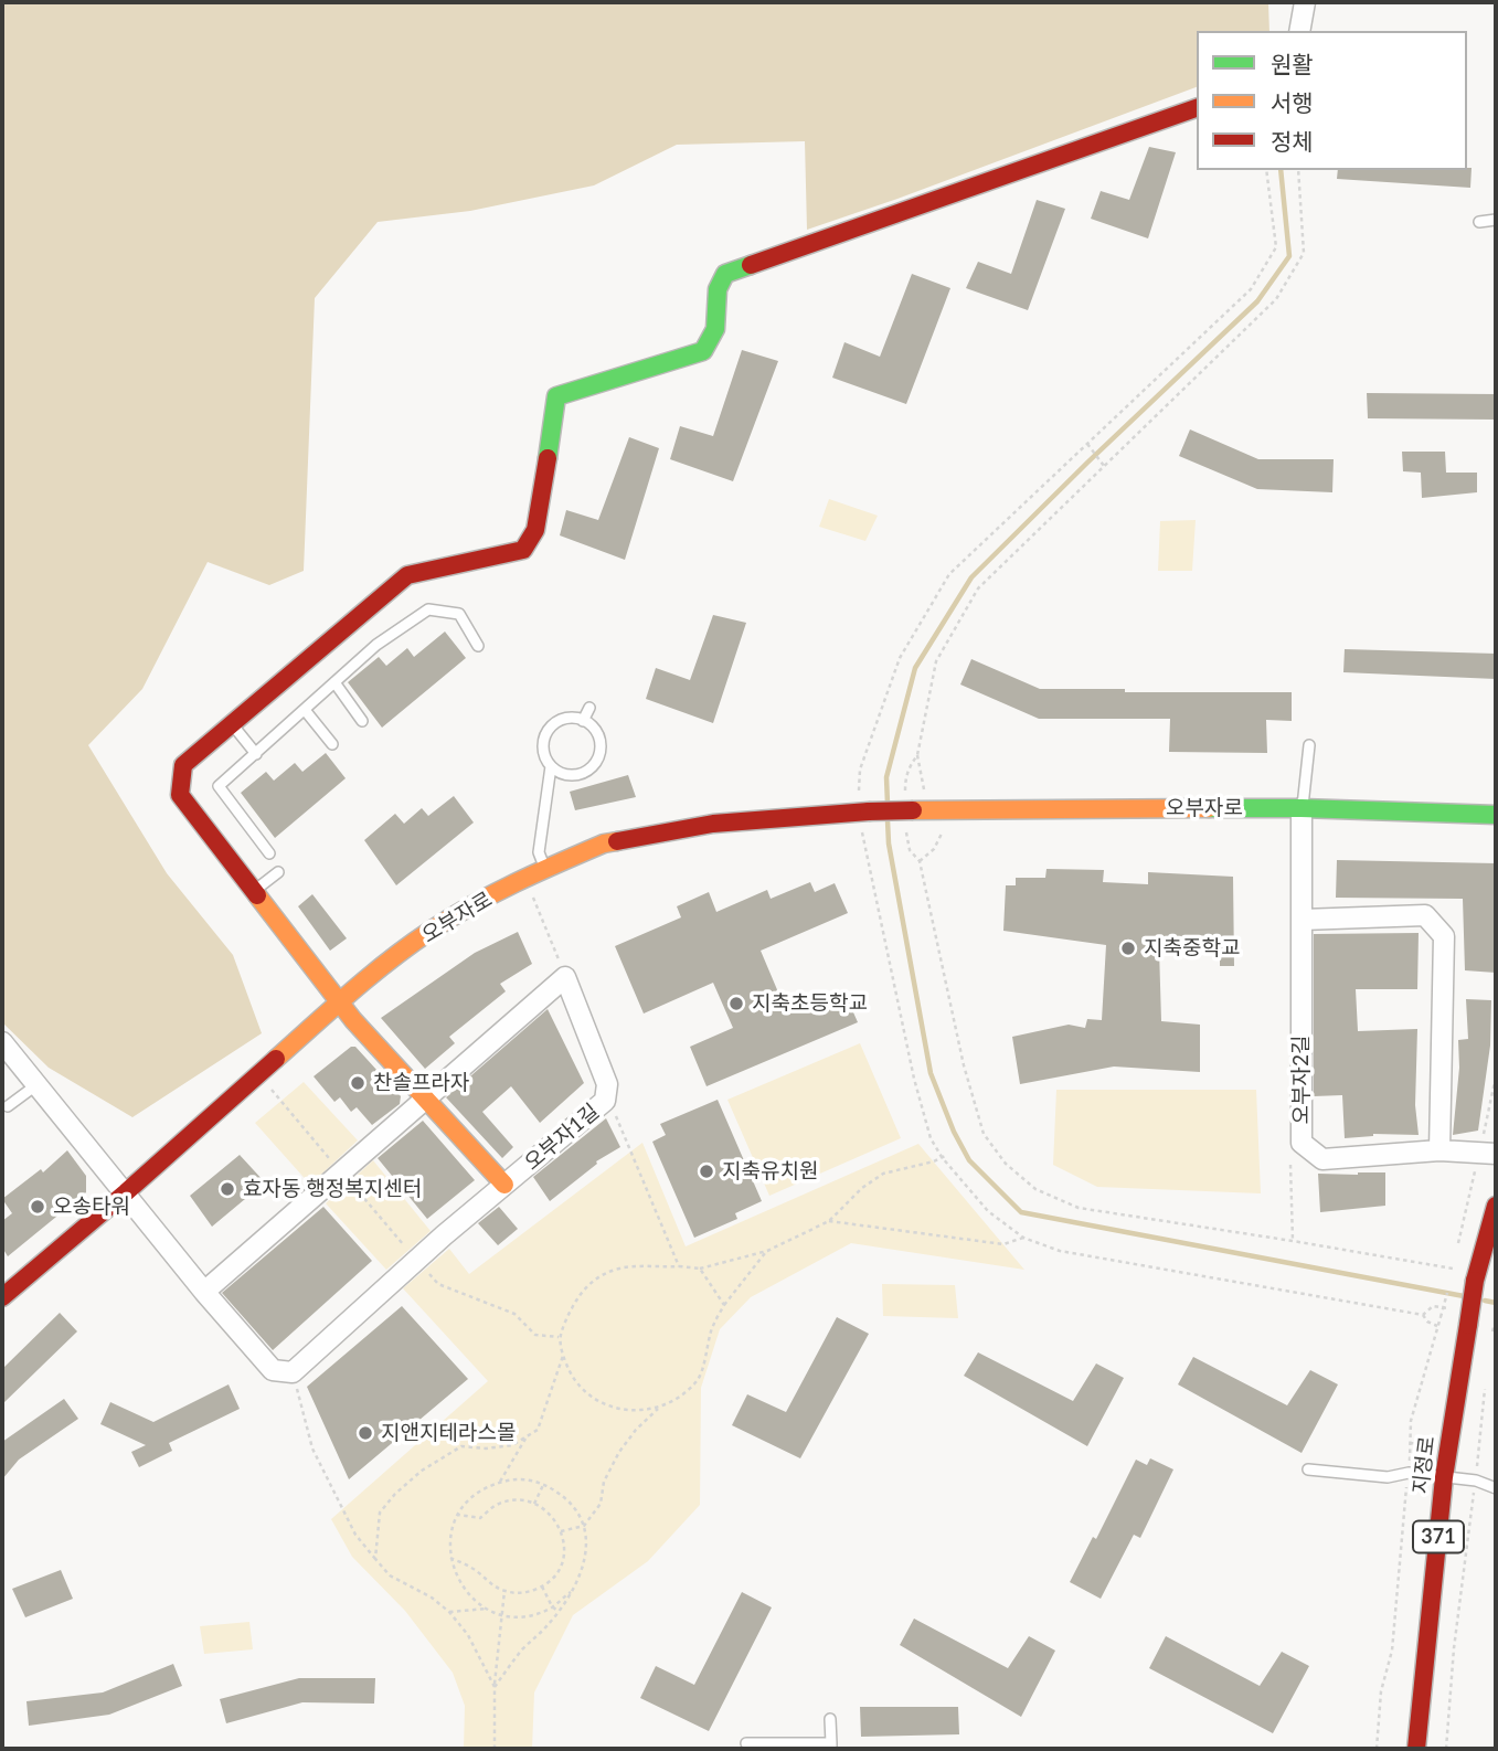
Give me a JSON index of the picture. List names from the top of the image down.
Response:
{
  "streets": {
    "main road": ["오부자로", "지정로", "371"],
    "street": ["오부자2길", "오부자1길"]
  },
  "crossings": [
    ["오부자로", "오부자2길"],
    ["지정로", "371"]
  ],
  "places": [
    "지축중학교",
    "지축초등학교",
    "찬솔프라자",
    "지축유치원",
    "효자동 행정복지센터",
    "오송타워",
    "지앤지테라스몰"
  ],
  "legend": ["원활", "서행", "정체"]
}
